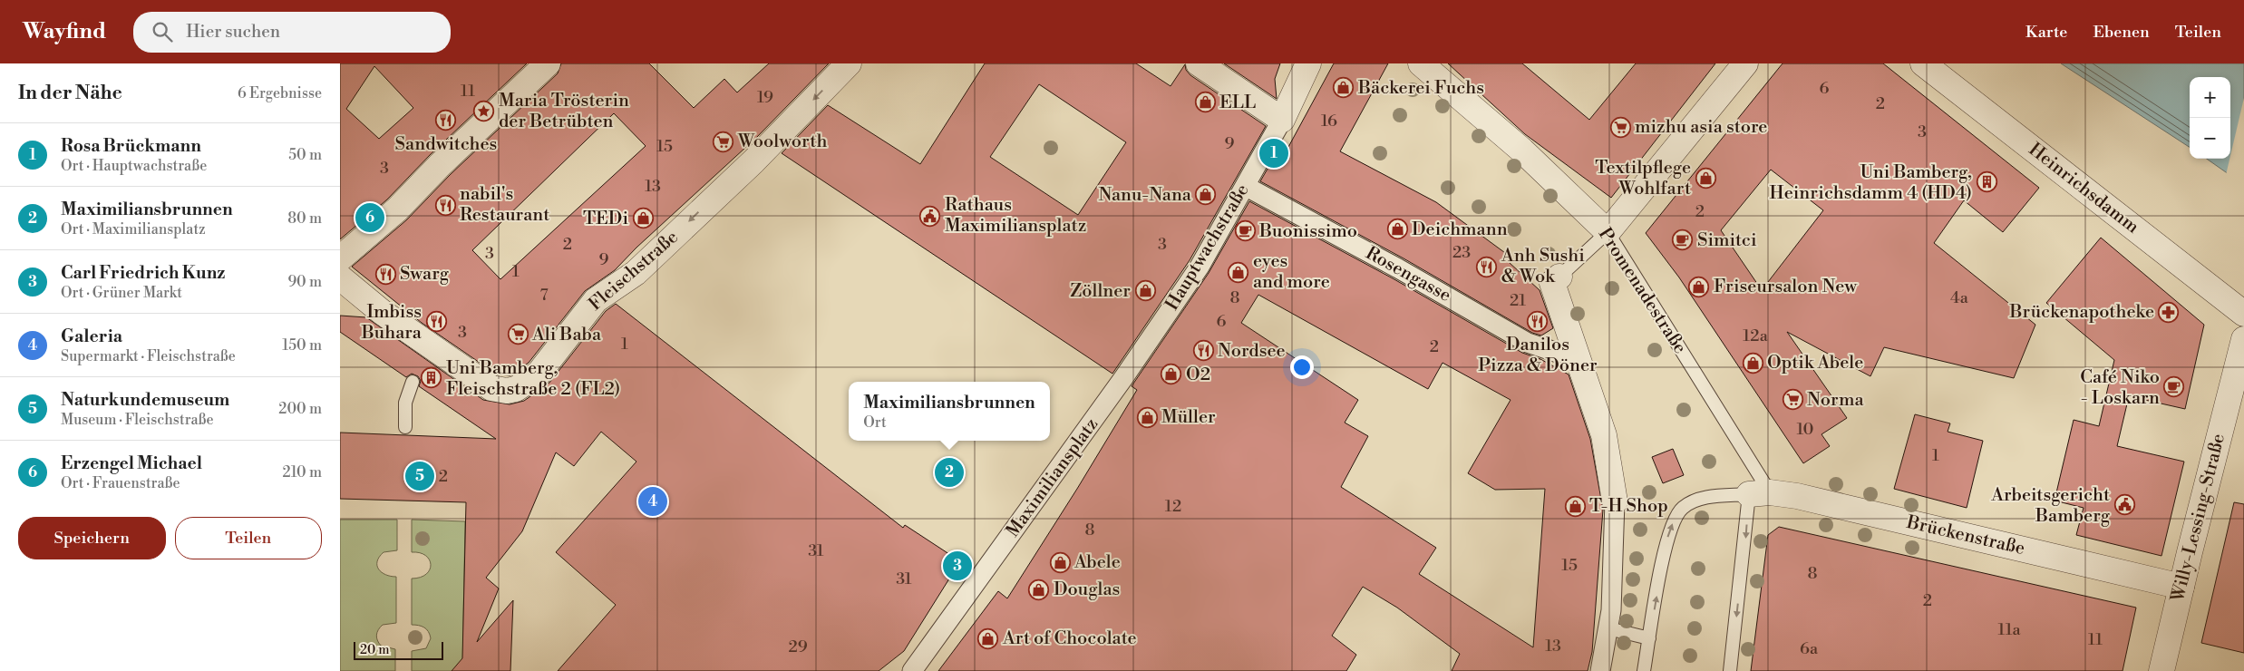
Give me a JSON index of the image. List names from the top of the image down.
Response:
{
  "streets": {
    "street": [
      "Heinrichsdamm",
      "Hauptwachstraße",
      "Fleischstraße",
      "Rosengasse",
      "Promenadestraße",
      "Maximiliansplatz",
      "Willy-Lessing-Straße",
      "Brückenstraße"
    ]
  },
  "crossings": [
    ["Hauptwachstraße", "Rosengasse"],
    ["Hauptwachstraße", "Maximiliansplatz"],
    ["Promenadestraße", "Brückenstraße"],
    ["Willy-Lessing-Straße", "Brückenstraße"]
  ],
  "places": {
    "shop": [
      "Bäckerei Fuchs",
      "ELL",
      "Textilpflege Wohlfart",
      "Nanu-Nana",
      "TEDi",
      "Deichmann",
      "eyes and more",
      "Friseursalon New",
      "Zöllner",
      "Optik Abele",
      "O2",
      "Müller",
      "T-H Shop",
      "Abele",
      "Douglas",
      "Art of Chocolate"
    ],
    "place": ["Maria Trösterin der Betrübten"],
    "restaurant": [
      "Sandwitches",
      "nabil's Restaurant",
      "Anh Sushi & Wok",
      "Swarg",
      "Danilos Pizza & Döner",
      "Imbiss Buhara",
      "Nordsee"
    ],
    "supermarket": [
      "mizhu asia store",
      "Woolworth",
      "Ali Baba",
      "Norma"
    ],
    "building": ["Uni Bamberg, Heinrichsdamm 4 (HD4)", "Uni Bamberg, Fleischstraße 2 (FL2)"],
    "public building": ["Rathaus Maximiliansplatz", "Arbeitsgericht Bamberg"],
    "cafe": ["Buonissimo", "Simitci", "Café Niko - Loskarn"],
    "pharmacy": ["Brückenapotheke"]
  },
  "house_numbers": [
    "6",
    "11",
    "19",
    "2",
    "16",
    "3",
    "9",
    "15",
    "3",
    "13",
    "2",
    "2",
    "3",
    "23",
    "3",
    "9",
    "1",
    "7",
    "8",
    "4a",
    "21",
    "6",
    "3",
    "12a",
    "1",
    "2",
    "10",
    "1",
    "2",
    "12",
    "8",
    "31",
    "15",
    "8",
    "31",
    "2",
    "11a",
    "11",
    "13",
    "29",
    "6a"
  ],
  "scale_bar": "20 m",
  "page": {
    "header": "Wayfind",
    "search": "Hier suchen",
    "nav": ["Karte", "Ebenen", "Teilen"],
    "heading": ["In der Nähe", "6 Ergebnisse"],
    "map_buttons": ["+", "−"],
    "list": [
      {
        "mark": "1",
        "name": "Rosa Brückmann",
        "note": "Ort · Hauptwachstraße",
        "value": "50 m"
      },
      {
        "mark": "2",
        "name": "Maximiliansbrunnen",
        "note": "Ort · Maximiliansplatz",
        "value": "80 m"
      },
      {
        "mark": "3",
        "name": "Carl Friedrich Kunz",
        "note": "Ort · Grüner Markt",
        "value": "90 m"
      },
      {
        "mark": "4",
        "name": "Galeria",
        "note": "Supermarkt · Fleischstraße",
        "value": "150 m"
      },
      {
        "mark": "5",
        "name": "Naturkundemuseum",
        "note": "Museum · Fleischstraße",
        "value": "200 m"
      },
      {
        "mark": "6",
        "name": "Erzengel Michael",
        "note": "Ort · Frauenstraße",
        "value": "210 m"
      }
    ],
    "pins": [
      "1",
      "6",
      "2",
      "5",
      "4",
      "3"
    ],
    "popup": ["Maximiliansbrunnen", "Ort"],
    "buttons": ["Speichern", "Teilen"],
    "scale": "20 m"
  }
}
